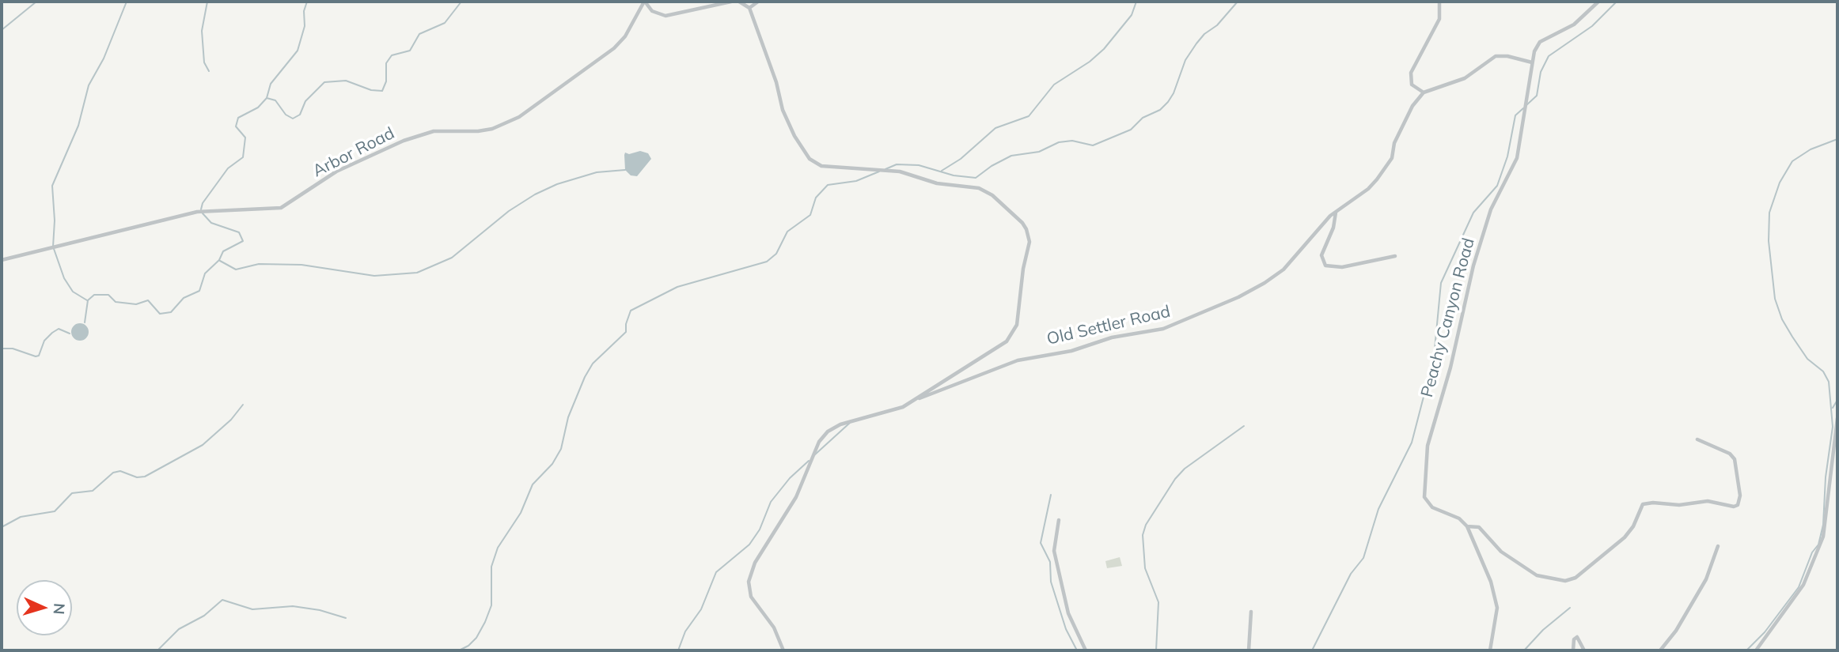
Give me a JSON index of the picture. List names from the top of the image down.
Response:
{
  "streets": {
    "street": ["Arbor Road", "Peachy Canyon Road", "Old Settler Road"]
  },
  "north": "right"
}
